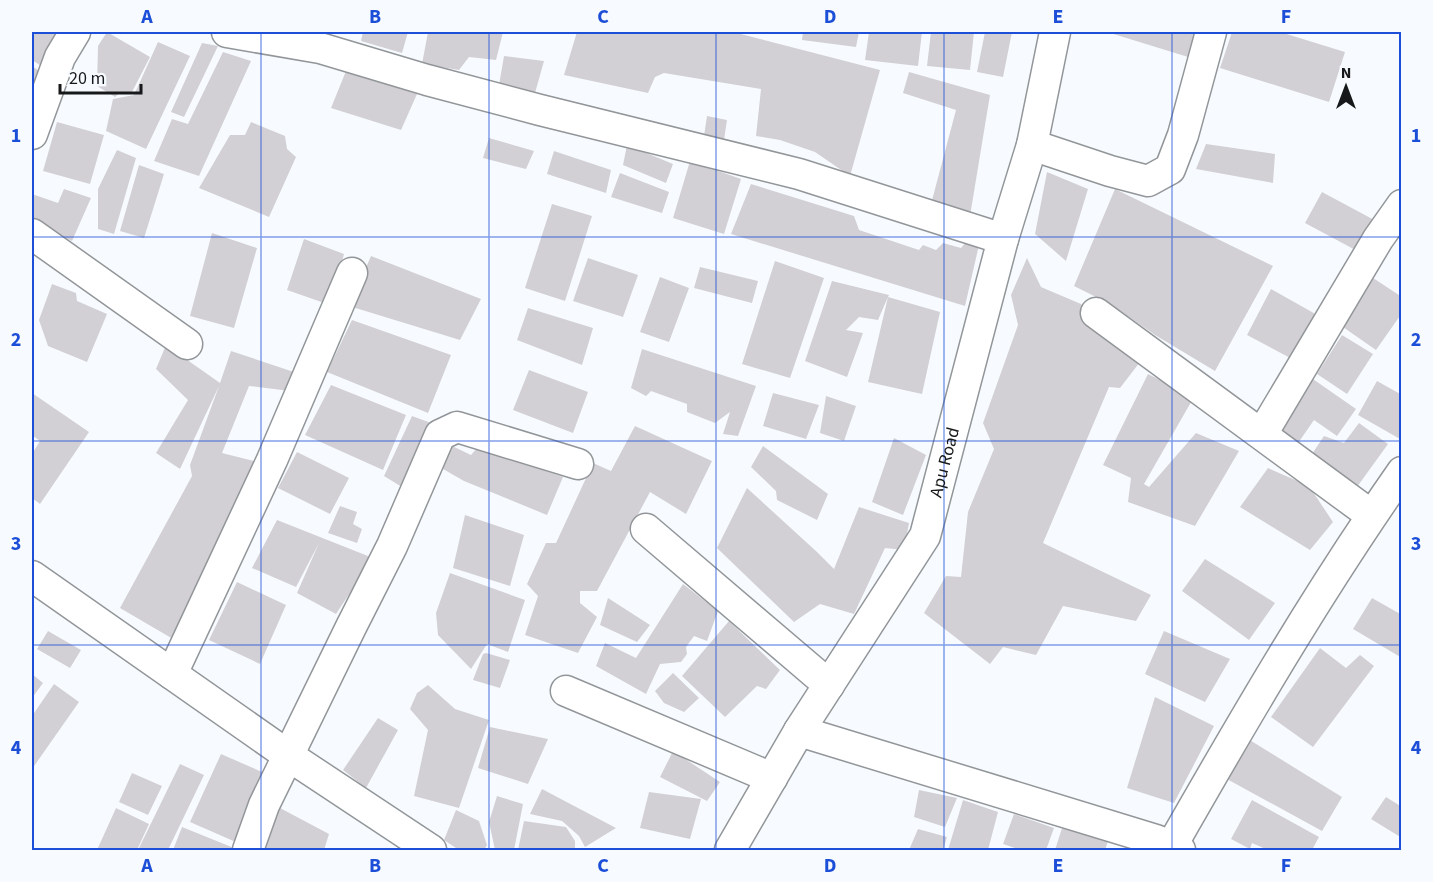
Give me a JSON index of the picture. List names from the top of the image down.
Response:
{
  "streets": {
    "street": ["Apu Road"]
  },
  "scale_bar": "20 m",
  "north": "top",
  "grid": {
    "columns": [
      "A",
      "B",
      "C",
      "D",
      "E",
      "F"
    ],
    "rows": [
      "1",
      "2",
      "3",
      "4"
    ]
  }
}
